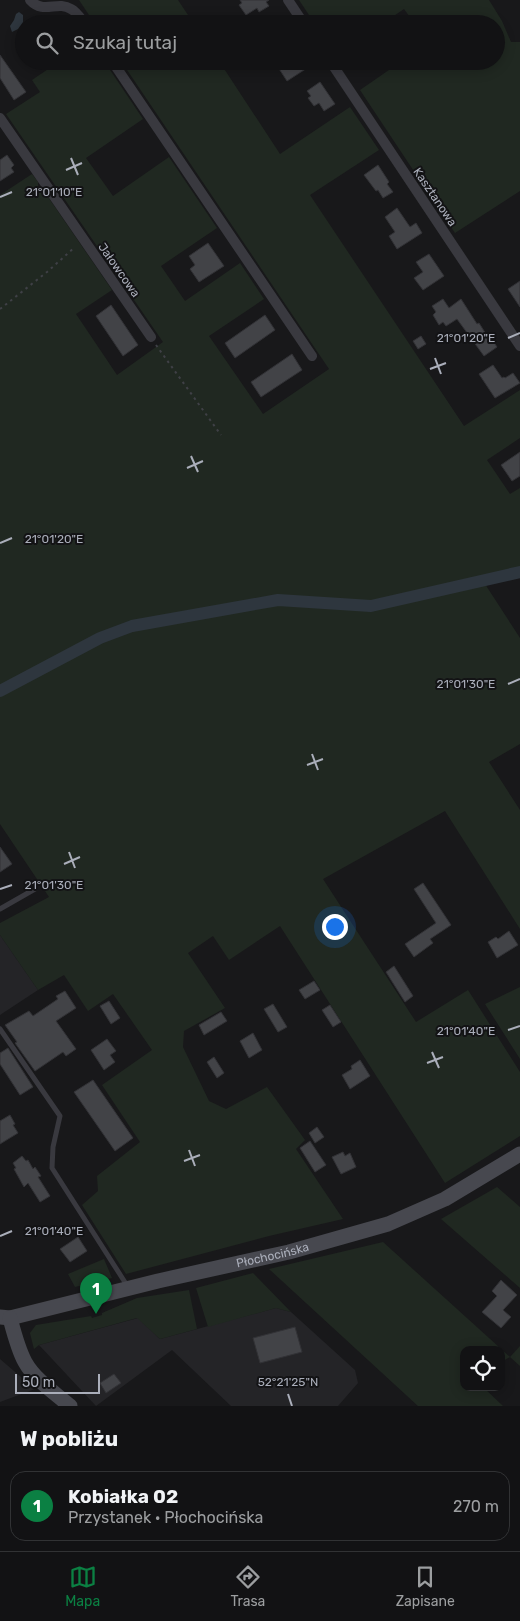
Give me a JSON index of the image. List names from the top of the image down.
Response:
{
  "streets": {
    "main road": ["Płochocińska"],
    "street": ["Kasztanowa", "Jałowcowa"]
  },
  "scale_bar": "50 m",
  "page": {
    "search": "Szukaj tutaj",
    "pins": "1",
    "scale": "50 m",
    "heading": "W pobliżu",
    "list": [
      {
        "mark": "1",
        "name": "Kobiałka 02",
        "note": "Przystanek · Płochocińska",
        "value": "270 m"
      }
    ],
    "nav": ["Mapa", "Trasa", "Zapisane"]
  },
  "coordinates": [
    "21°01'10\"E",
    "21°01'20\"E",
    "21°01'30\"E",
    "21°01'40\"E",
    "52°21'25\"N"
  ]
}
